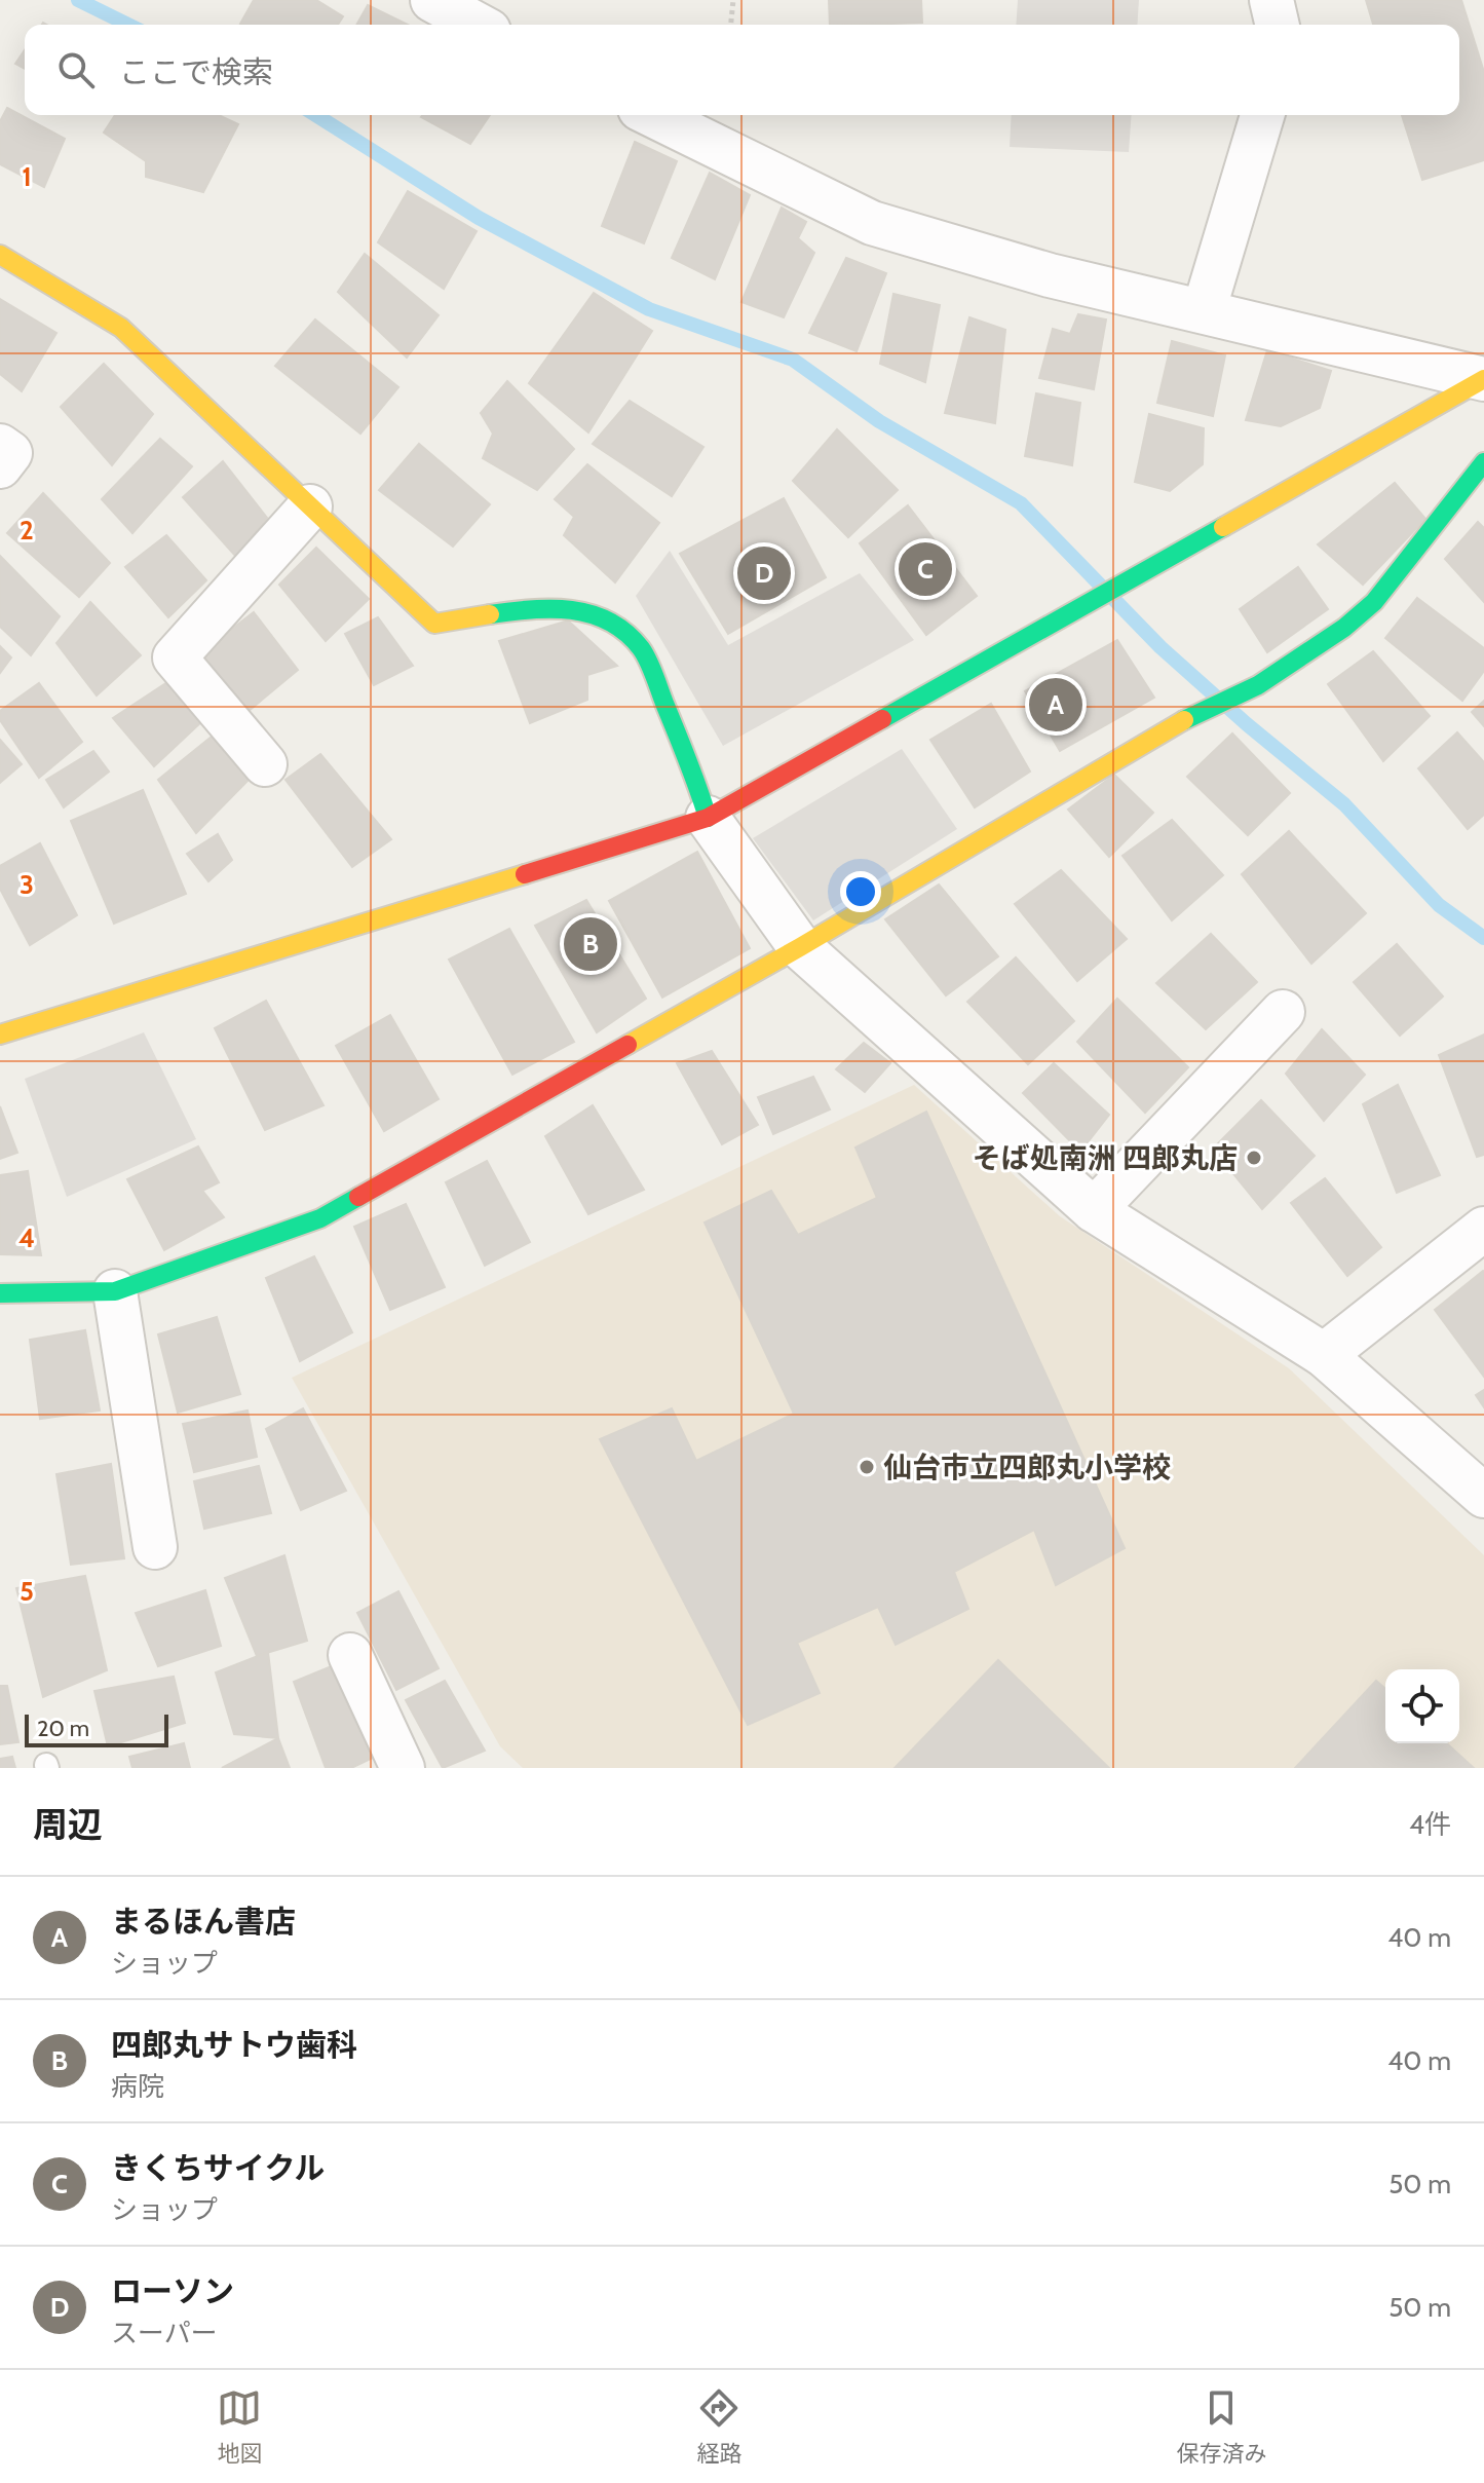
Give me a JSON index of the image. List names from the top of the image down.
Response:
{
  "places": ["そば処南洲 四郎丸店", "仙台市立四郎丸小学校"],
  "scale_bar": "20 m",
  "page": {
    "search": "ここで検索",
    "pins": [
      "C",
      "D",
      "A",
      "B"
    ],
    "scale": "20 m",
    "heading": ["周辺", "4件"],
    "list": [
      {
        "mark": "A",
        "name": "まるほん書店",
        "note": "ショップ",
        "value": "40 m"
      },
      {
        "mark": "B",
        "name": "四郎丸サトウ歯科",
        "note": "病院",
        "value": "40 m"
      },
      {
        "mark": "C",
        "name": "きくちサイクル",
        "note": "ショップ",
        "value": "50 m"
      },
      {
        "mark": "D",
        "name": "ローソン",
        "note": "スーパー",
        "value": "50 m"
      }
    ],
    "nav": ["地図", "経路", "保存済み"]
  },
  "grid": {
    "rows": [
      "1",
      "2",
      "3",
      "4",
      "5"
    ]
  }
}
